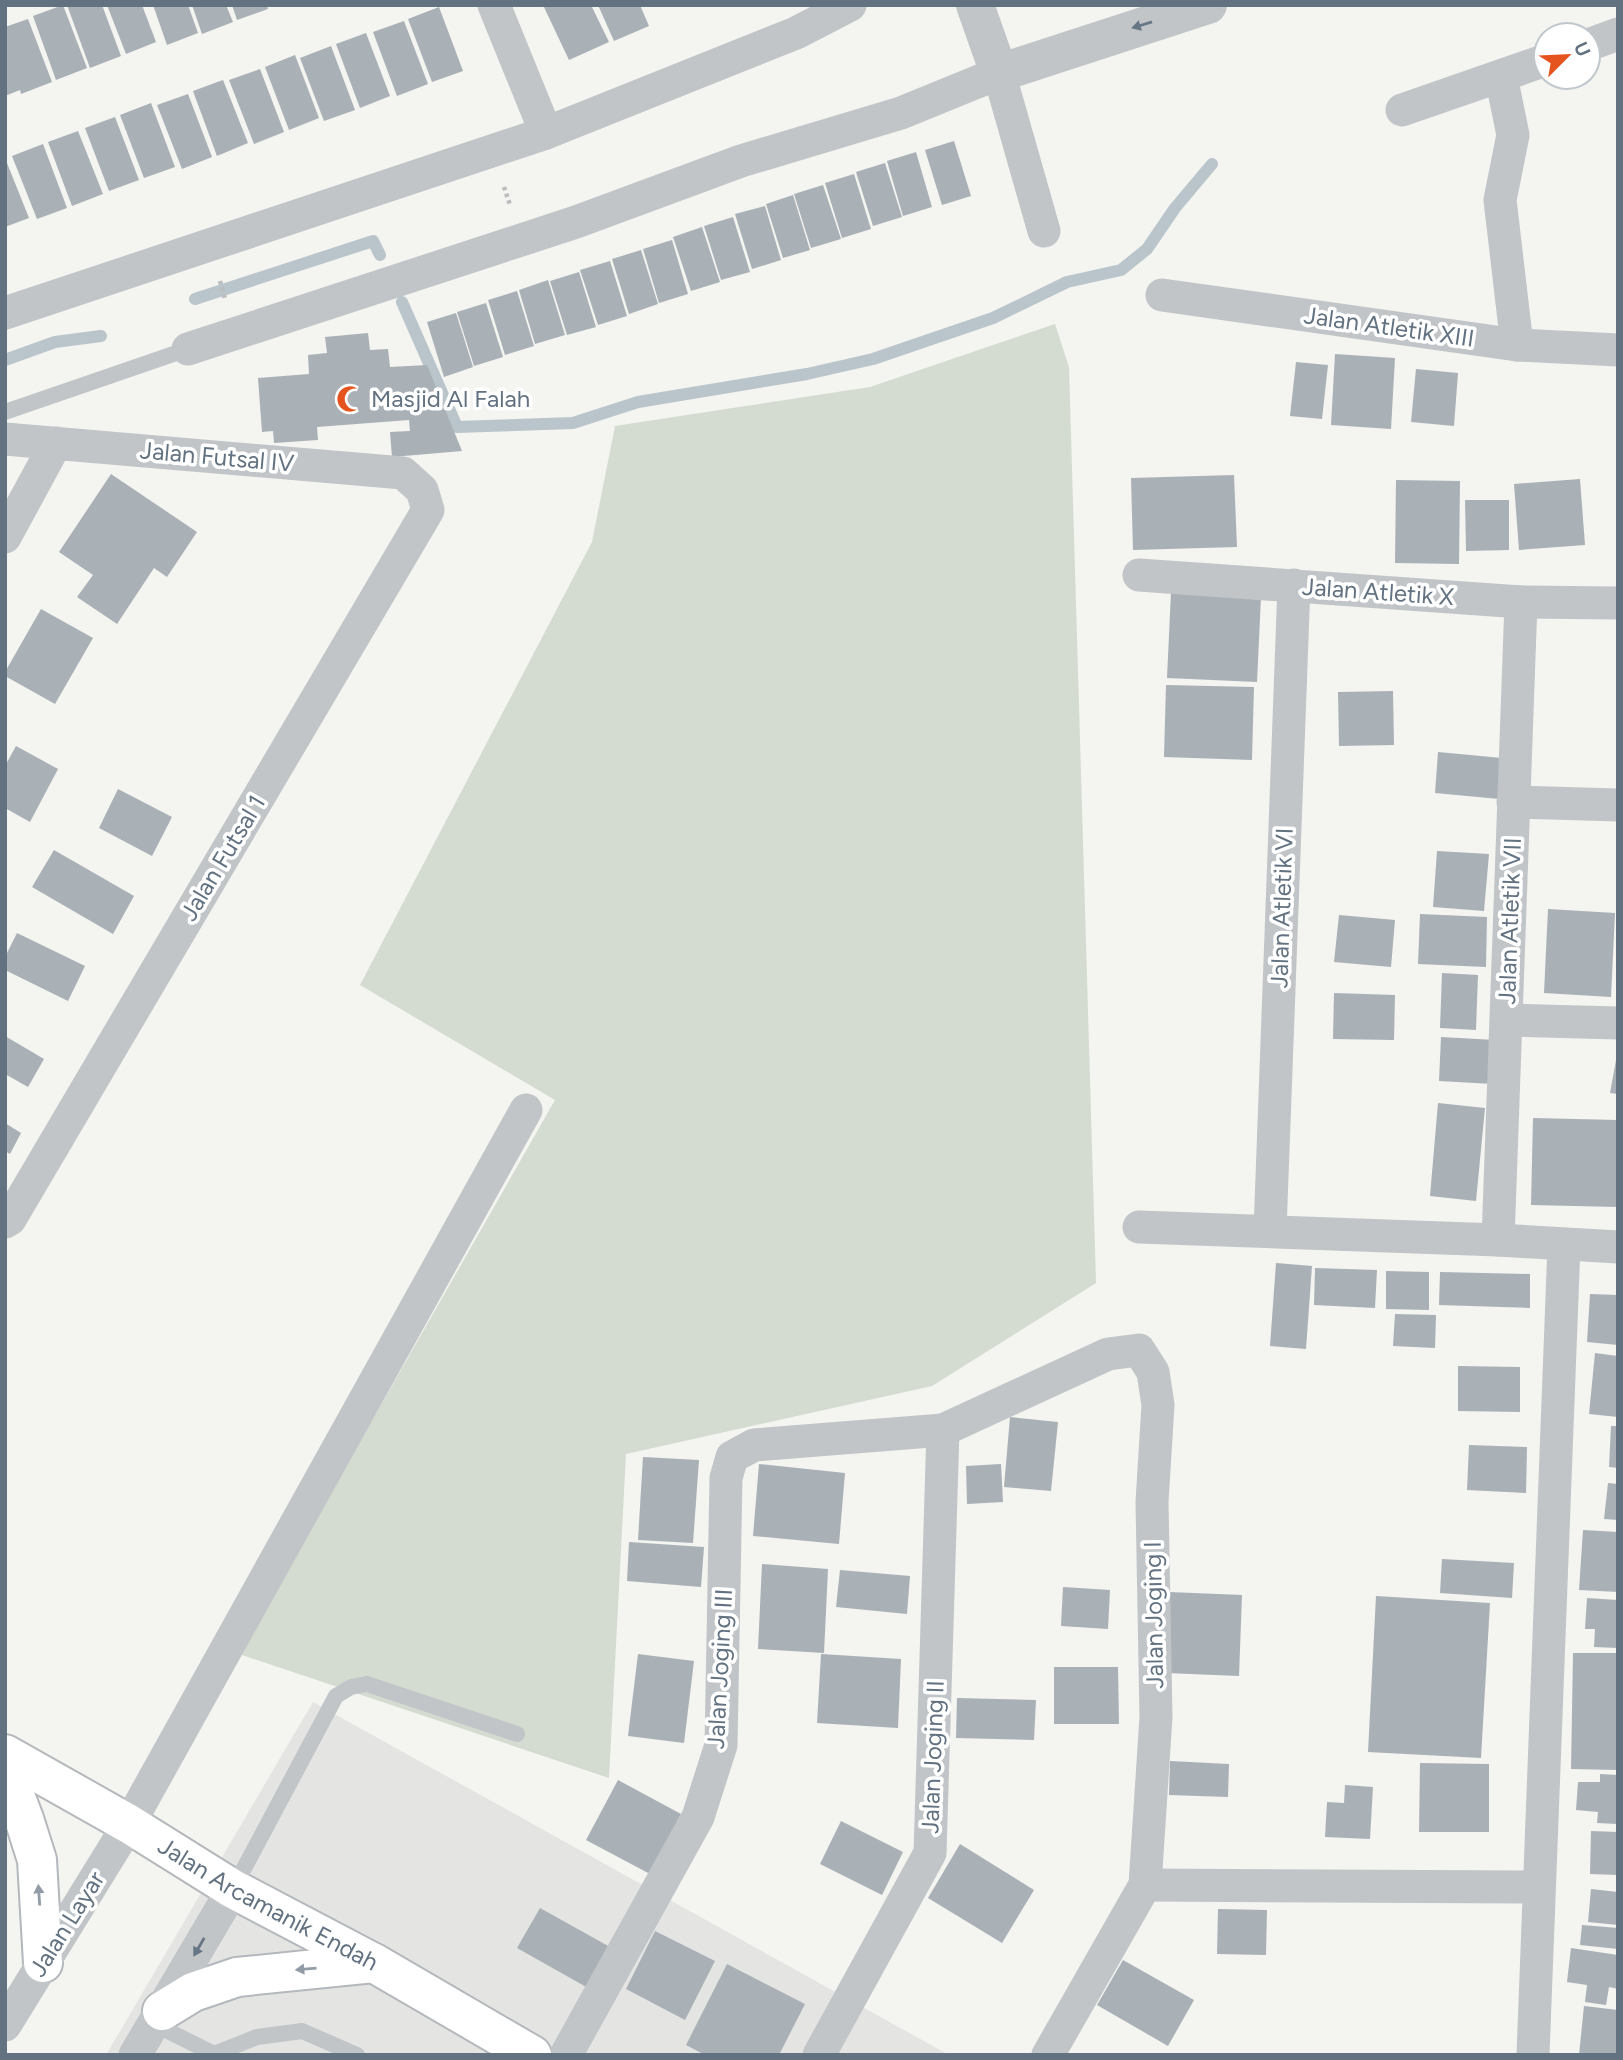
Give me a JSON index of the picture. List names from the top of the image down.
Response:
{
  "streets": {
    "main road": ["Jalan Arcamanik Endah"],
    "street": [
      "Jalan Atletik XIII",
      "Jalan Futsal IV",
      "Jalan Atletik X",
      "Jalan Futsal 1",
      "Jalan Atletik VI",
      "Jalan Atletik VII",
      "Jalan Joging I",
      "Jalan Joging III",
      "Jalan Joging II",
      "Jalan Layar"
    ]
  },
  "crossings": [
    ["Jalan Futsal IV", "Jalan Futsal 1"],
    ["Jalan Atletik X", "Jalan Atletik VI"],
    ["Jalan Atletik X", "Jalan Atletik VII"],
    ["Jalan Joging I", "Jalan Joging III"],
    ["Jalan Joging I", "Jalan Joging II"],
    ["Jalan Joging III", "Jalan Joging II"],
    ["Jalan Arcamanik Endah", "Jalan Layar"]
  ],
  "places": {
    "mosque": ["Masjid Al Falah"]
  },
  "north": "top right"
}
